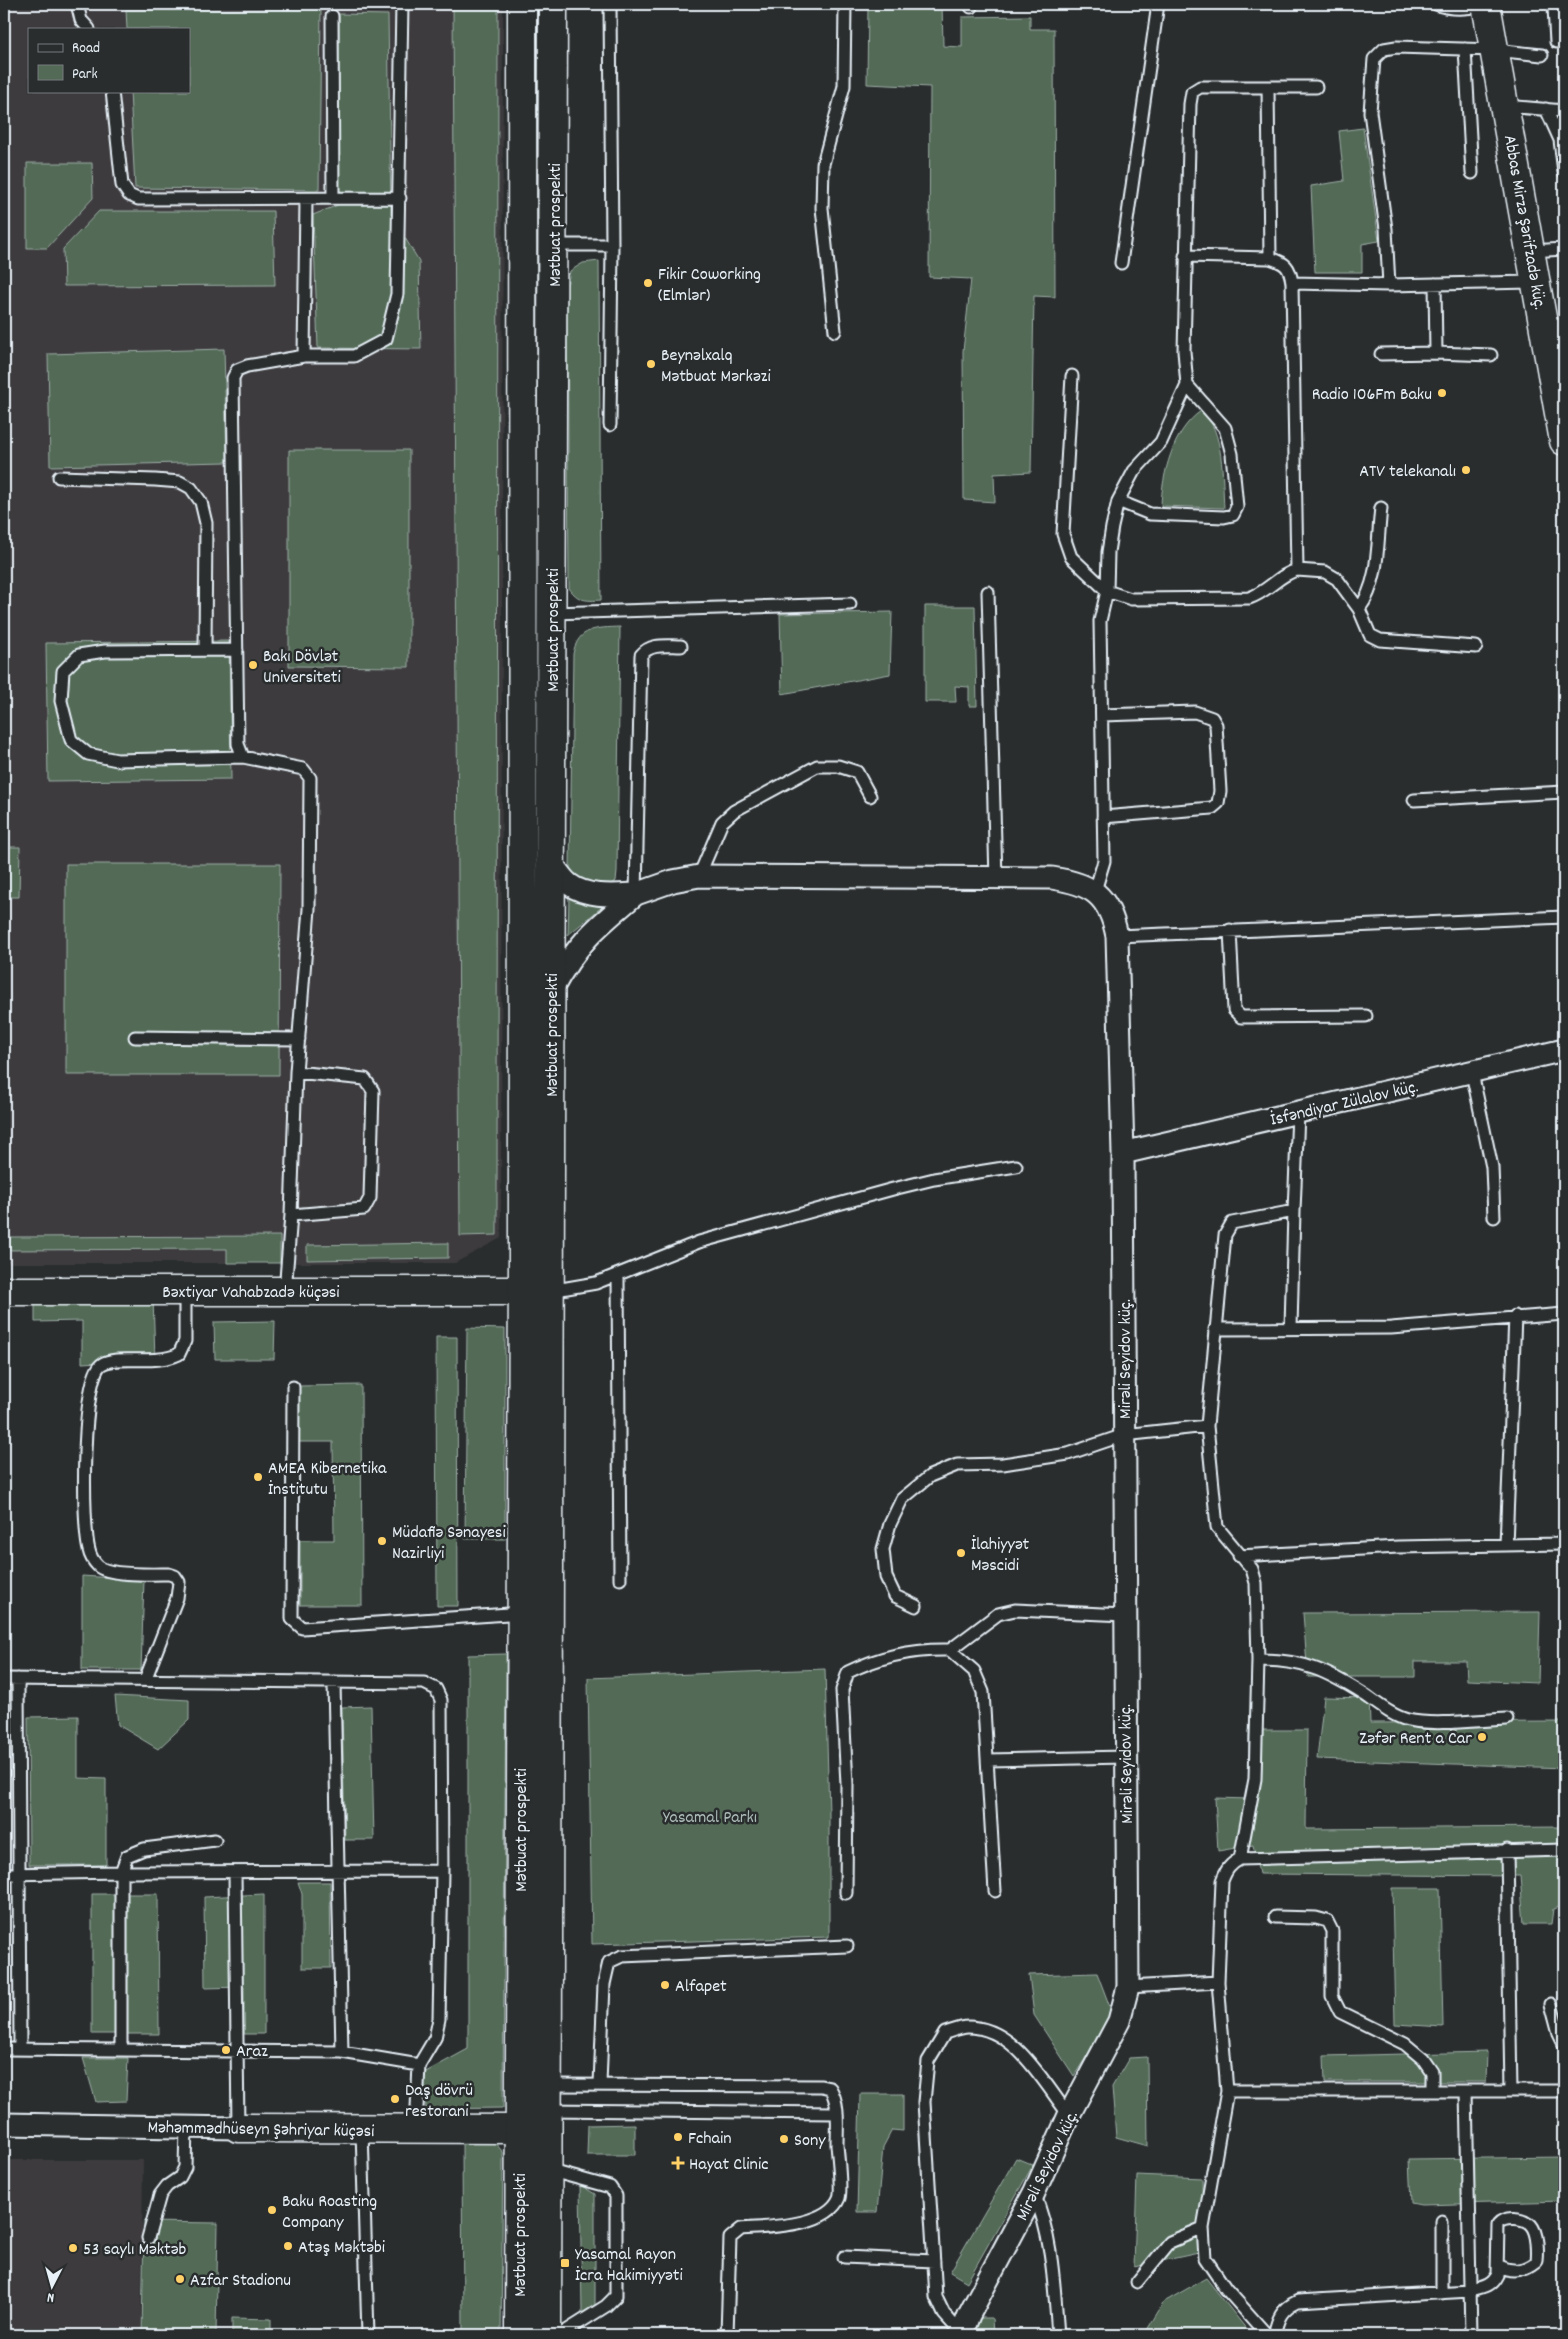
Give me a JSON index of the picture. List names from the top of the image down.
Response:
{
  "streets": {
    "main road": [
      "Abbas Mirzə Şərifzadə küç.",
      "Mətbuat prospekti",
      "Bəxtiyar Vahabzadə küçəsi",
      "Məhəmmədhüseyn Şəhriyar küçəsi"
    ],
    "street": ["İsfəndiyar Zülalov küç.", "Mirəli Seyidov küç."]
  },
  "crossings": [
    ["Mətbuat prospekti", "Bəxtiyar Vahabzadə küçəsi"],
    ["Mətbuat prospekti", "Məhəmmədhüseyn Şəhriyar küçəsi"],
    ["İsfəndiyar Zülalov küç.", "Mirəli Seyidov küç."]
  ],
  "parks": ["Yasamal Parkı"],
  "places": {
    "other": [
      "Fikir Coworking (Elmlər)",
      "Beynəlxalq Mətbuat Mərkəzi",
      "Radio 106Fm Baku",
      "ATV telekanalı",
      "Bakı Dövlət Universiteti",
      "AMEA Kibernetika İnstitutu",
      "Müdafiə Sənayesi Nazirliyi",
      "İlahiyyət Məscidi",
      "Zəfər Rent a Car",
      "Alfapet",
      "Araz",
      "Daş dövrü restorani",
      "Fchain",
      "Sony",
      "Baku Roasting Company",
      "Atəş Məktəbi",
      "53 saylı Məktəb",
      "Azfar Stadionu"
    ],
    "health": ["Hayat Clinic"],
    "transit": ["Yasamal Rayon İcra Hakimiyyəti"]
  },
  "legend": ["Road", "Park"],
  "north": "bottom"
}
